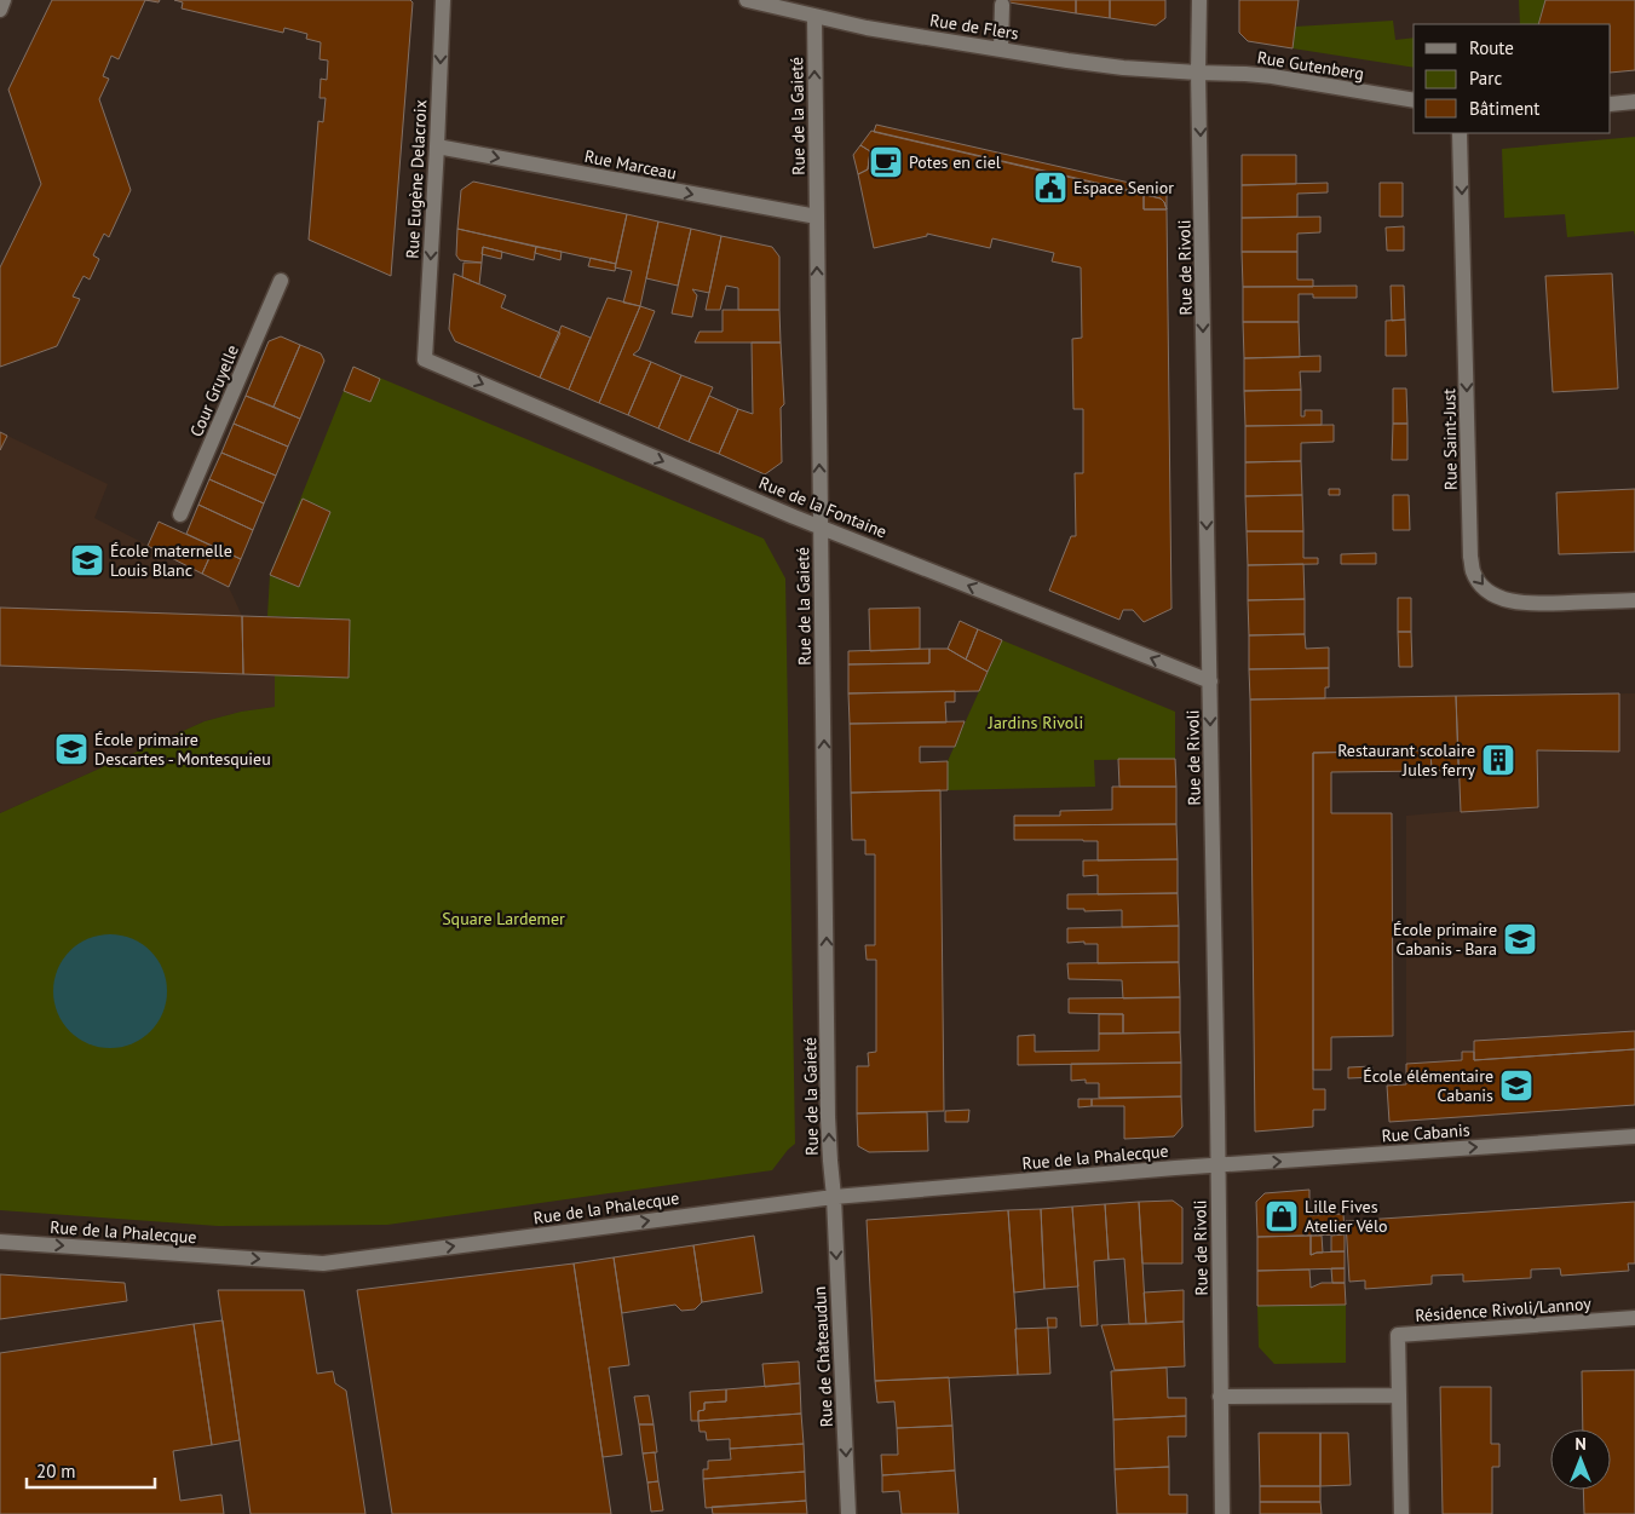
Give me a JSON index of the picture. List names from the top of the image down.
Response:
{
  "streets": {
    "street": [
      "Rue de Flers",
      "Rue Gutenberg",
      "Rue de la Gaieté",
      "Rue Marceau",
      "Rue Eugène Delacroix",
      "Rue de Rivoli",
      "Cour Gruyelle",
      "Rue Saint-Just",
      "Rue de la Fontaine",
      "Rue Cabanis",
      "Rue de la Phalecque",
      "Résidence Rivoli/Lannoy",
      "Rue de Châteaudun"
    ]
  },
  "crossings": [
    ["Rue de Flers", "Rue Gutenberg"],
    ["Rue de Flers", "Rue de la Gaieté"],
    ["Rue de Flers", "Rue de Rivoli"],
    ["Rue Gutenberg", "Rue de Rivoli"],
    ["Rue de la Gaieté", "Rue Marceau"],
    ["Rue de la Gaieté", "Rue de la Fontaine"],
    ["Rue de la Gaieté", "Rue de la Phalecque"],
    ["Rue de la Gaieté", "Rue de Châteaudun"],
    ["Rue Marceau", "Rue Eugène Delacroix"],
    ["Rue Eugène Delacroix", "Rue de la Fontaine"],
    ["Rue de Rivoli", "Rue de la Fontaine"],
    ["Rue de Rivoli", "Rue Cabanis"],
    ["Rue de Rivoli", "Rue de la Phalecque"],
    ["Rue Cabanis", "Rue de la Phalecque"],
    ["Rue de la Phalecque", "Rue de Châteaudun"]
  ],
  "one_way": [
    "Rue de la Gaieté",
    "Rue Marceau",
    "Rue Eugène Delacroix",
    "Rue de Rivoli",
    "Rue Saint-Just",
    "Rue Cabanis",
    "Rue de la Phalecque",
    "Rue de Châteaudun"
  ],
  "parks": ["Jardins Rivoli", "Square Lardemer"],
  "places": {
    "cafe": ["Potes en ciel"],
    "public building": ["Espace Senior"],
    "school or university": [
      "École maternelle Louis Blanc",
      "École primaire Descartes - Montesquieu",
      "École primaire Cabanis - Bara",
      "École élémentaire Cabanis"
    ],
    "building": ["Restaurant scolaire Jules ferry"],
    "shop": ["Lille Fives Atelier Vélo"]
  },
  "legend": ["Route", "Parc", "Bâtiment"],
  "scale_bar": "20 m",
  "north": "top"
}
